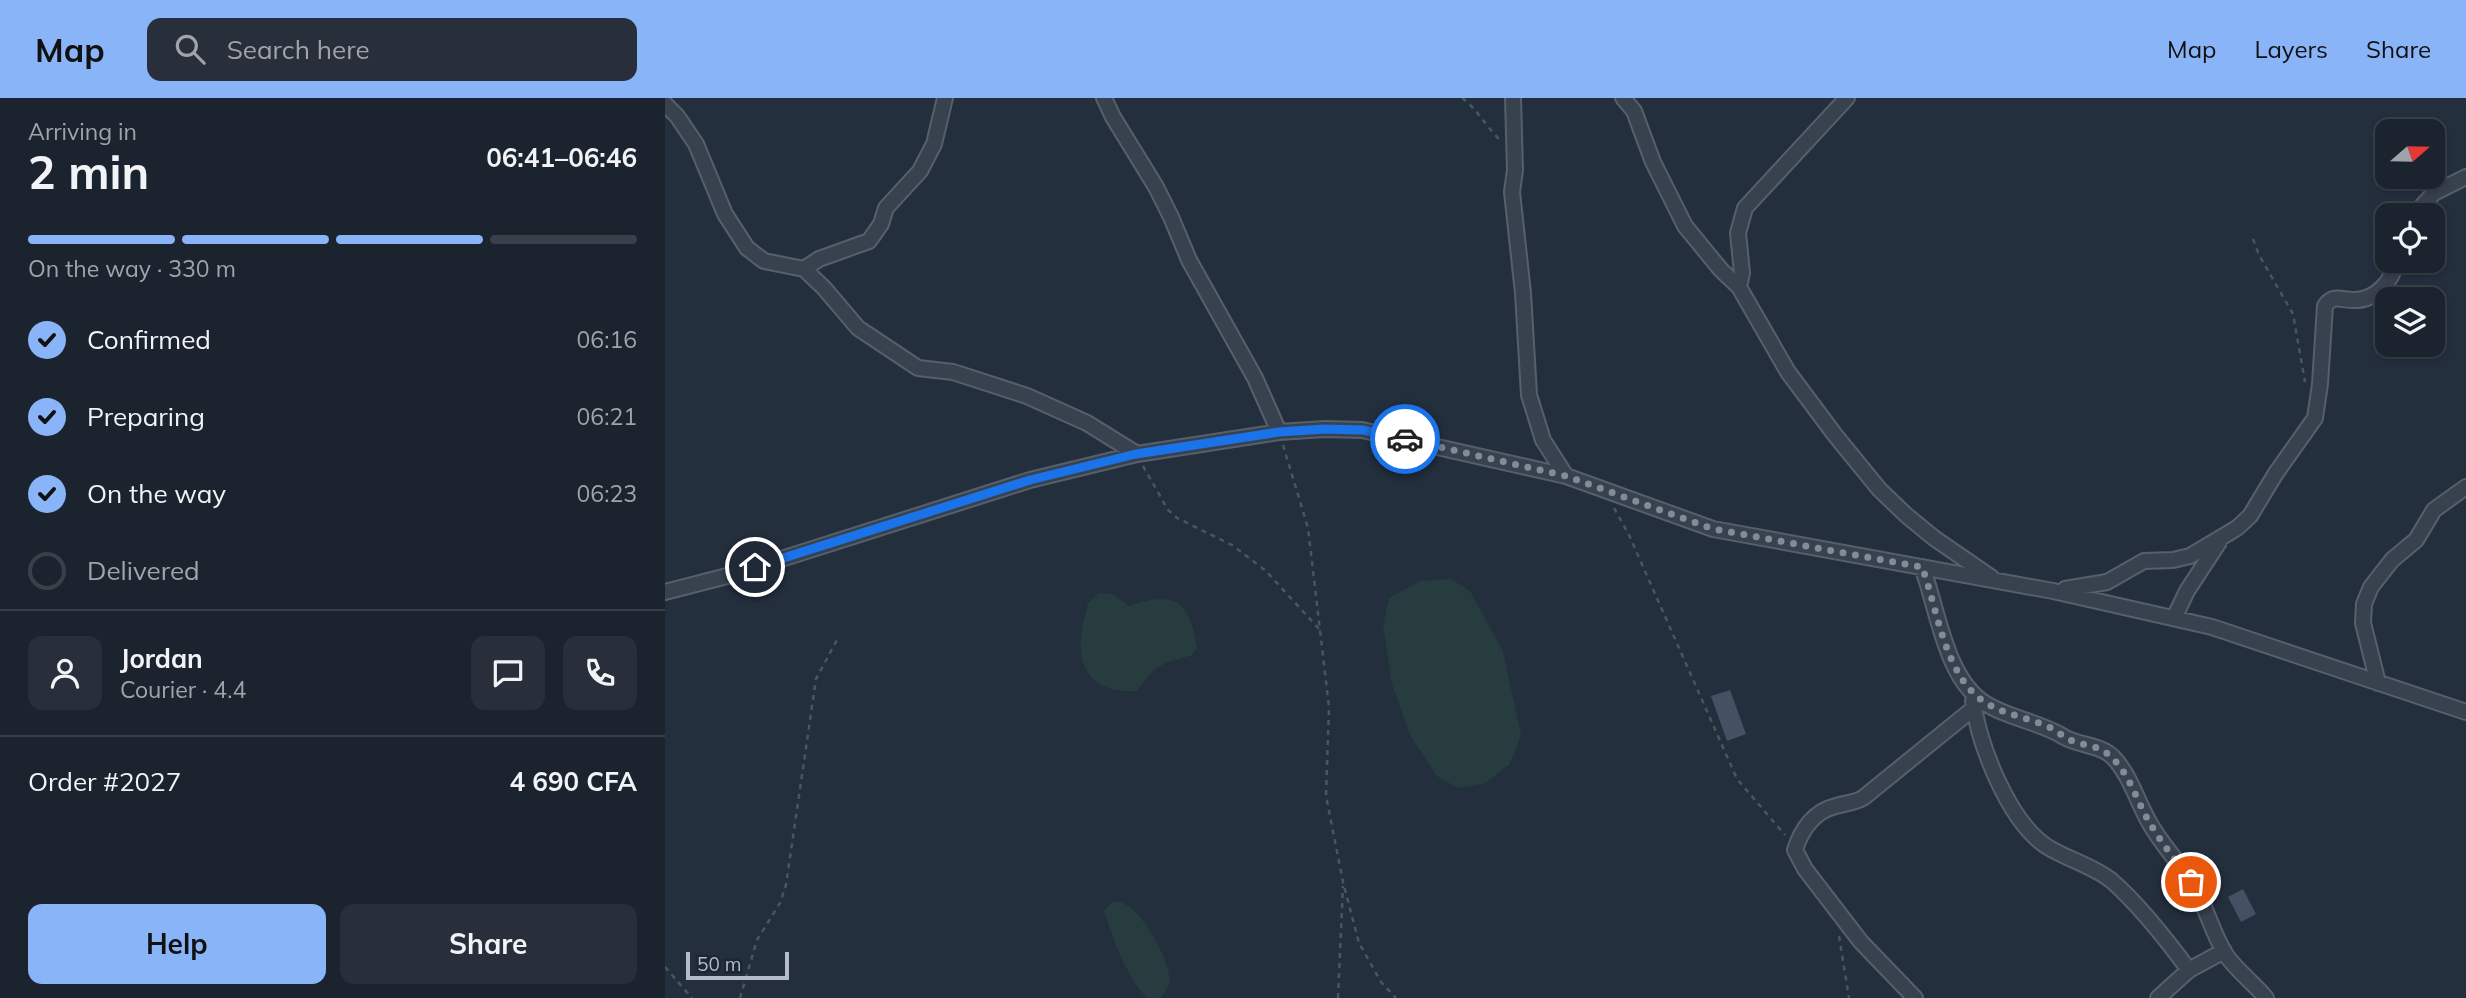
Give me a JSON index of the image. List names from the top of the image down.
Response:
{
  "scale_bar": "50 m",
  "north": "right",
  "page": {
    "header": "Map",
    "search": "Search here",
    "nav": ["Map", "Layers", "Share"],
    "heading": ["2 min", "Arriving in", "06:41–06:46"],
    "panel": [
      "Jordan",
      "Courier · 4.4",
      "Order #2027",
      "4 690 CFA"
    ],
    "bar": "On the way · 330 m",
    "list": [
      ["Confirmed", "06:16"],
      ["Preparing", "06:21"],
      ["On the way", "06:23"],
      "Delivered"
    ],
    "buttons": ["Help", "Share"],
    "scale": "50 m"
  }
}
